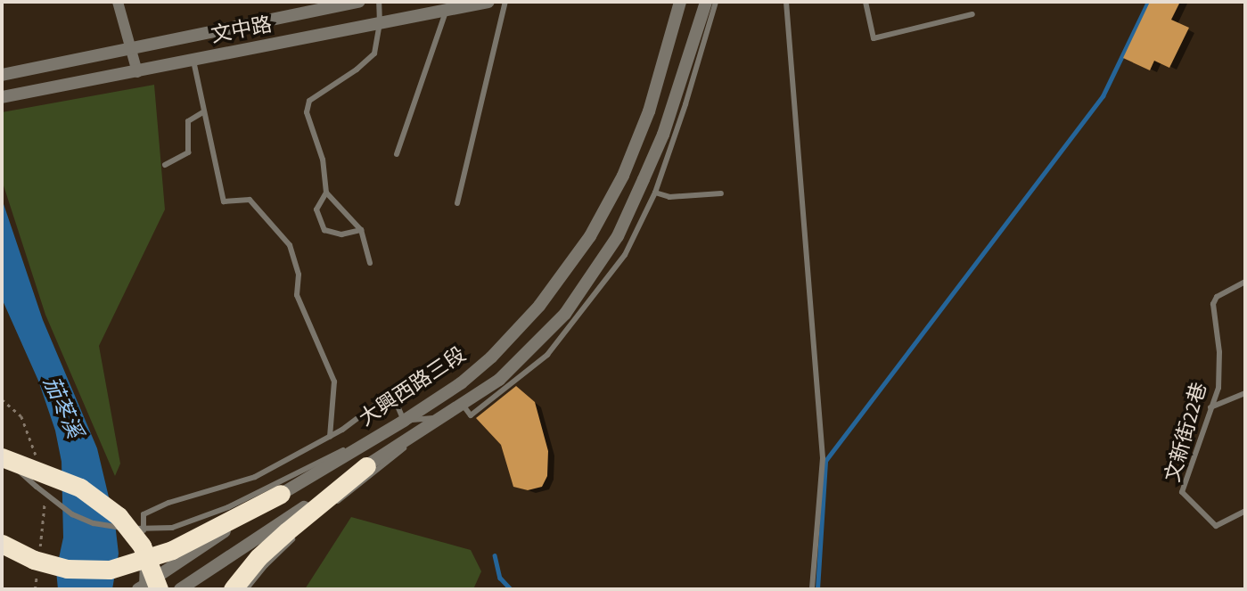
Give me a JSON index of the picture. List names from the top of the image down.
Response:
{
  "streets": {
    "street": ["文中路", "大興西路三段"],
    "lane": ["文新街22巷"]
  },
  "water": ["茄苳溪"]
}
